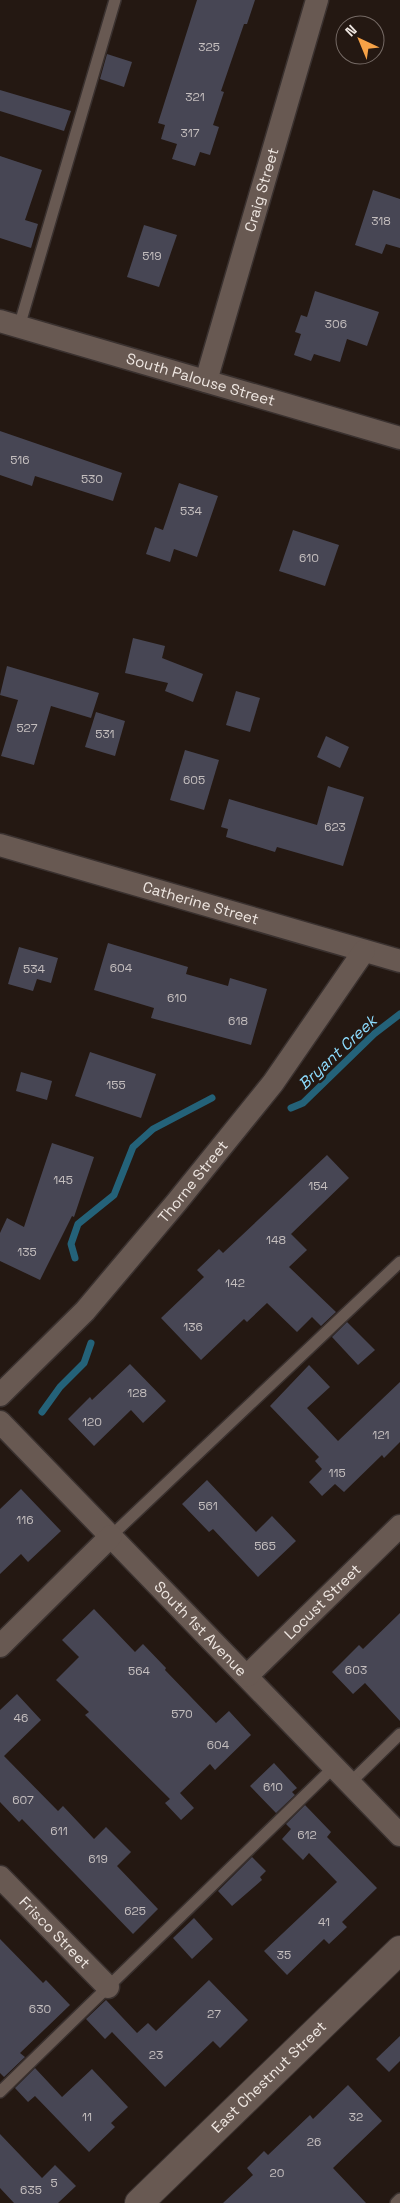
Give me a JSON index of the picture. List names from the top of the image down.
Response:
{
  "streets": {
    "main road": ["East Chestnut Street"],
    "street": [
      "Craig Street",
      "South Palouse Street",
      "Catherine Street",
      "Thorne Street",
      "Locust Street",
      "South 1st Avenue",
      "Frisco Street"
    ]
  },
  "crossings": [
    ["Craig Street", "South Palouse Street"],
    ["Catherine Street", "Thorne Street"],
    ["Locust Street", "South 1st Avenue"]
  ],
  "water": ["Bryant Creek"],
  "house_numbers": [
    "325",
    "321",
    "317",
    "318",
    "519",
    "306",
    "516",
    "530",
    "534",
    "610",
    "527",
    "531",
    "605",
    "623",
    "604",
    "534",
    "610",
    "618",
    "155",
    "145",
    "154",
    "148",
    "135",
    "142",
    "136",
    "128",
    "120",
    "121",
    "115",
    "561",
    "116",
    "565",
    "603",
    "564",
    "570",
    "46",
    "604",
    "610",
    "607",
    "611",
    "612",
    "619",
    "625",
    "41",
    "35",
    "630",
    "27",
    "23",
    "11",
    "32",
    "26",
    "20",
    "5",
    "635"
  ],
  "north": "top left"
}
